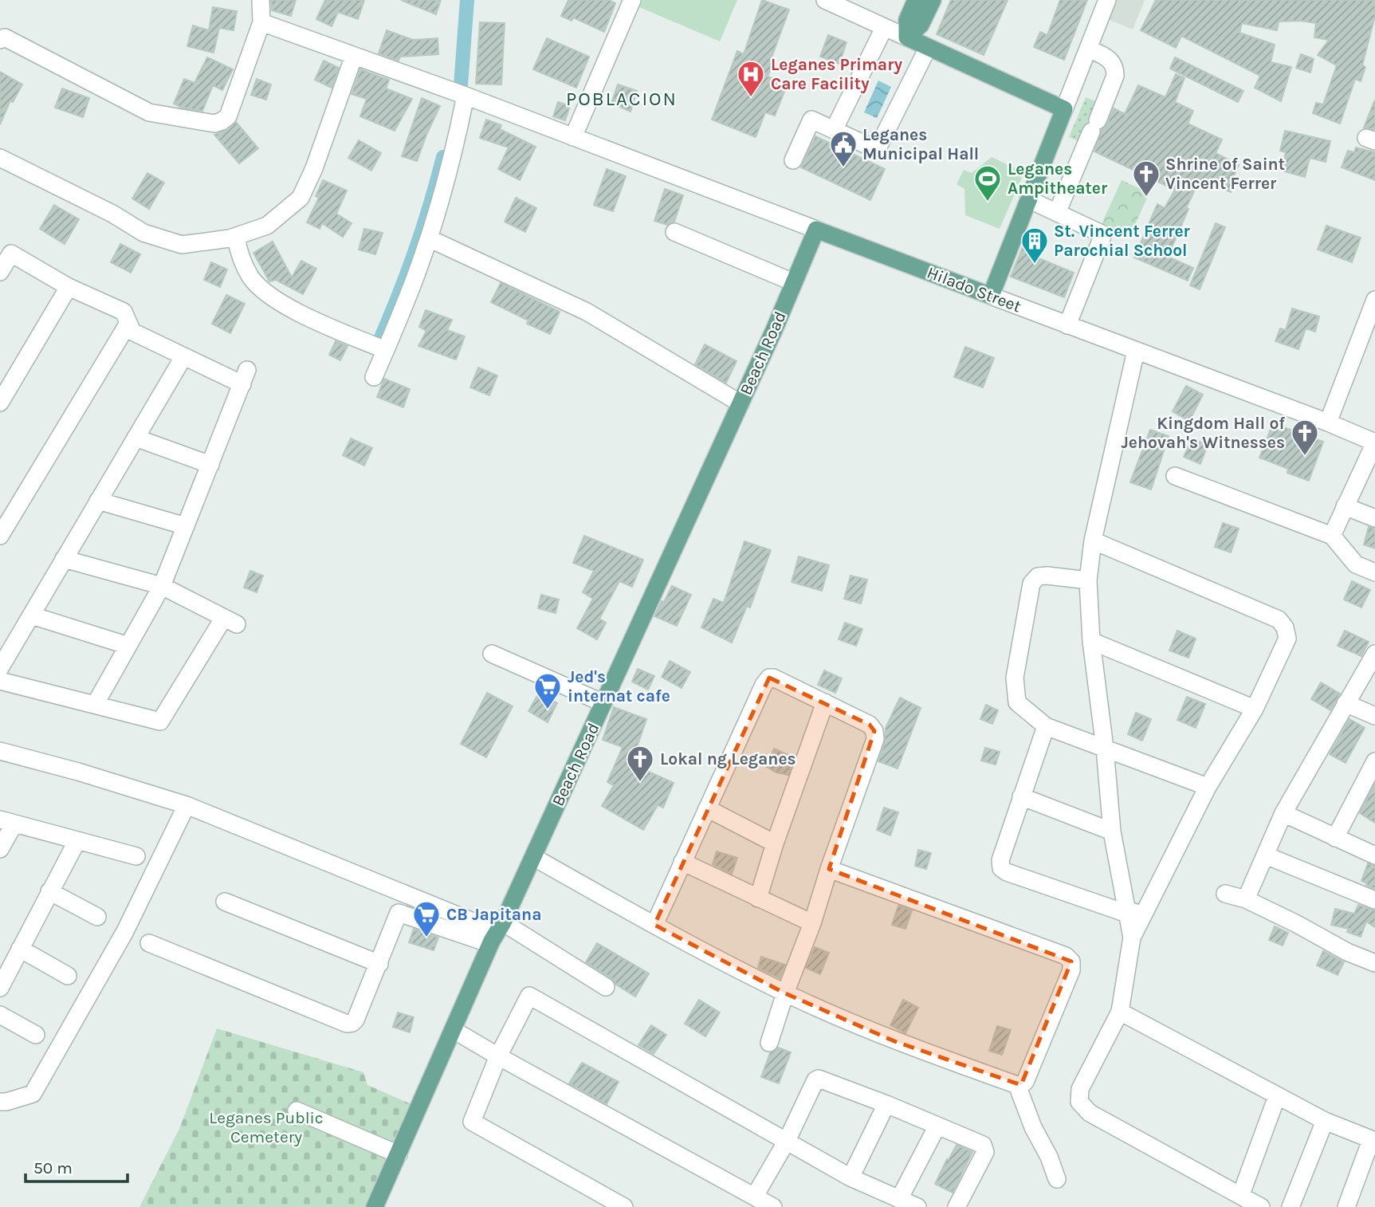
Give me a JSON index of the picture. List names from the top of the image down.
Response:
{
  "streets": {
    "main road": ["Hilado Street", "Beach Road"]
  },
  "crossings": [
    ["Hilado Street", "Beach Road"]
  ],
  "districts": ["POBLACION"],
  "parks": ["Leganes Public Cemetery"],
  "places": {
    "hospital": ["Leganes Primary Care Facility"],
    "public building": ["Leganes Municipal Hall"],
    "church": ["Shrine of Saint Vincent Ferrer", "Kingdom Hall of Jehovah's Witnesses", "Lokal ng Leganes"],
    "sports": ["Leganes Ampitheater"],
    "building": ["St. Vincent Ferrer Parochial School"],
    "supermarket": ["Jed's internat cafe", "CB Japitana"]
  },
  "scale_bar": "50 m"
}
